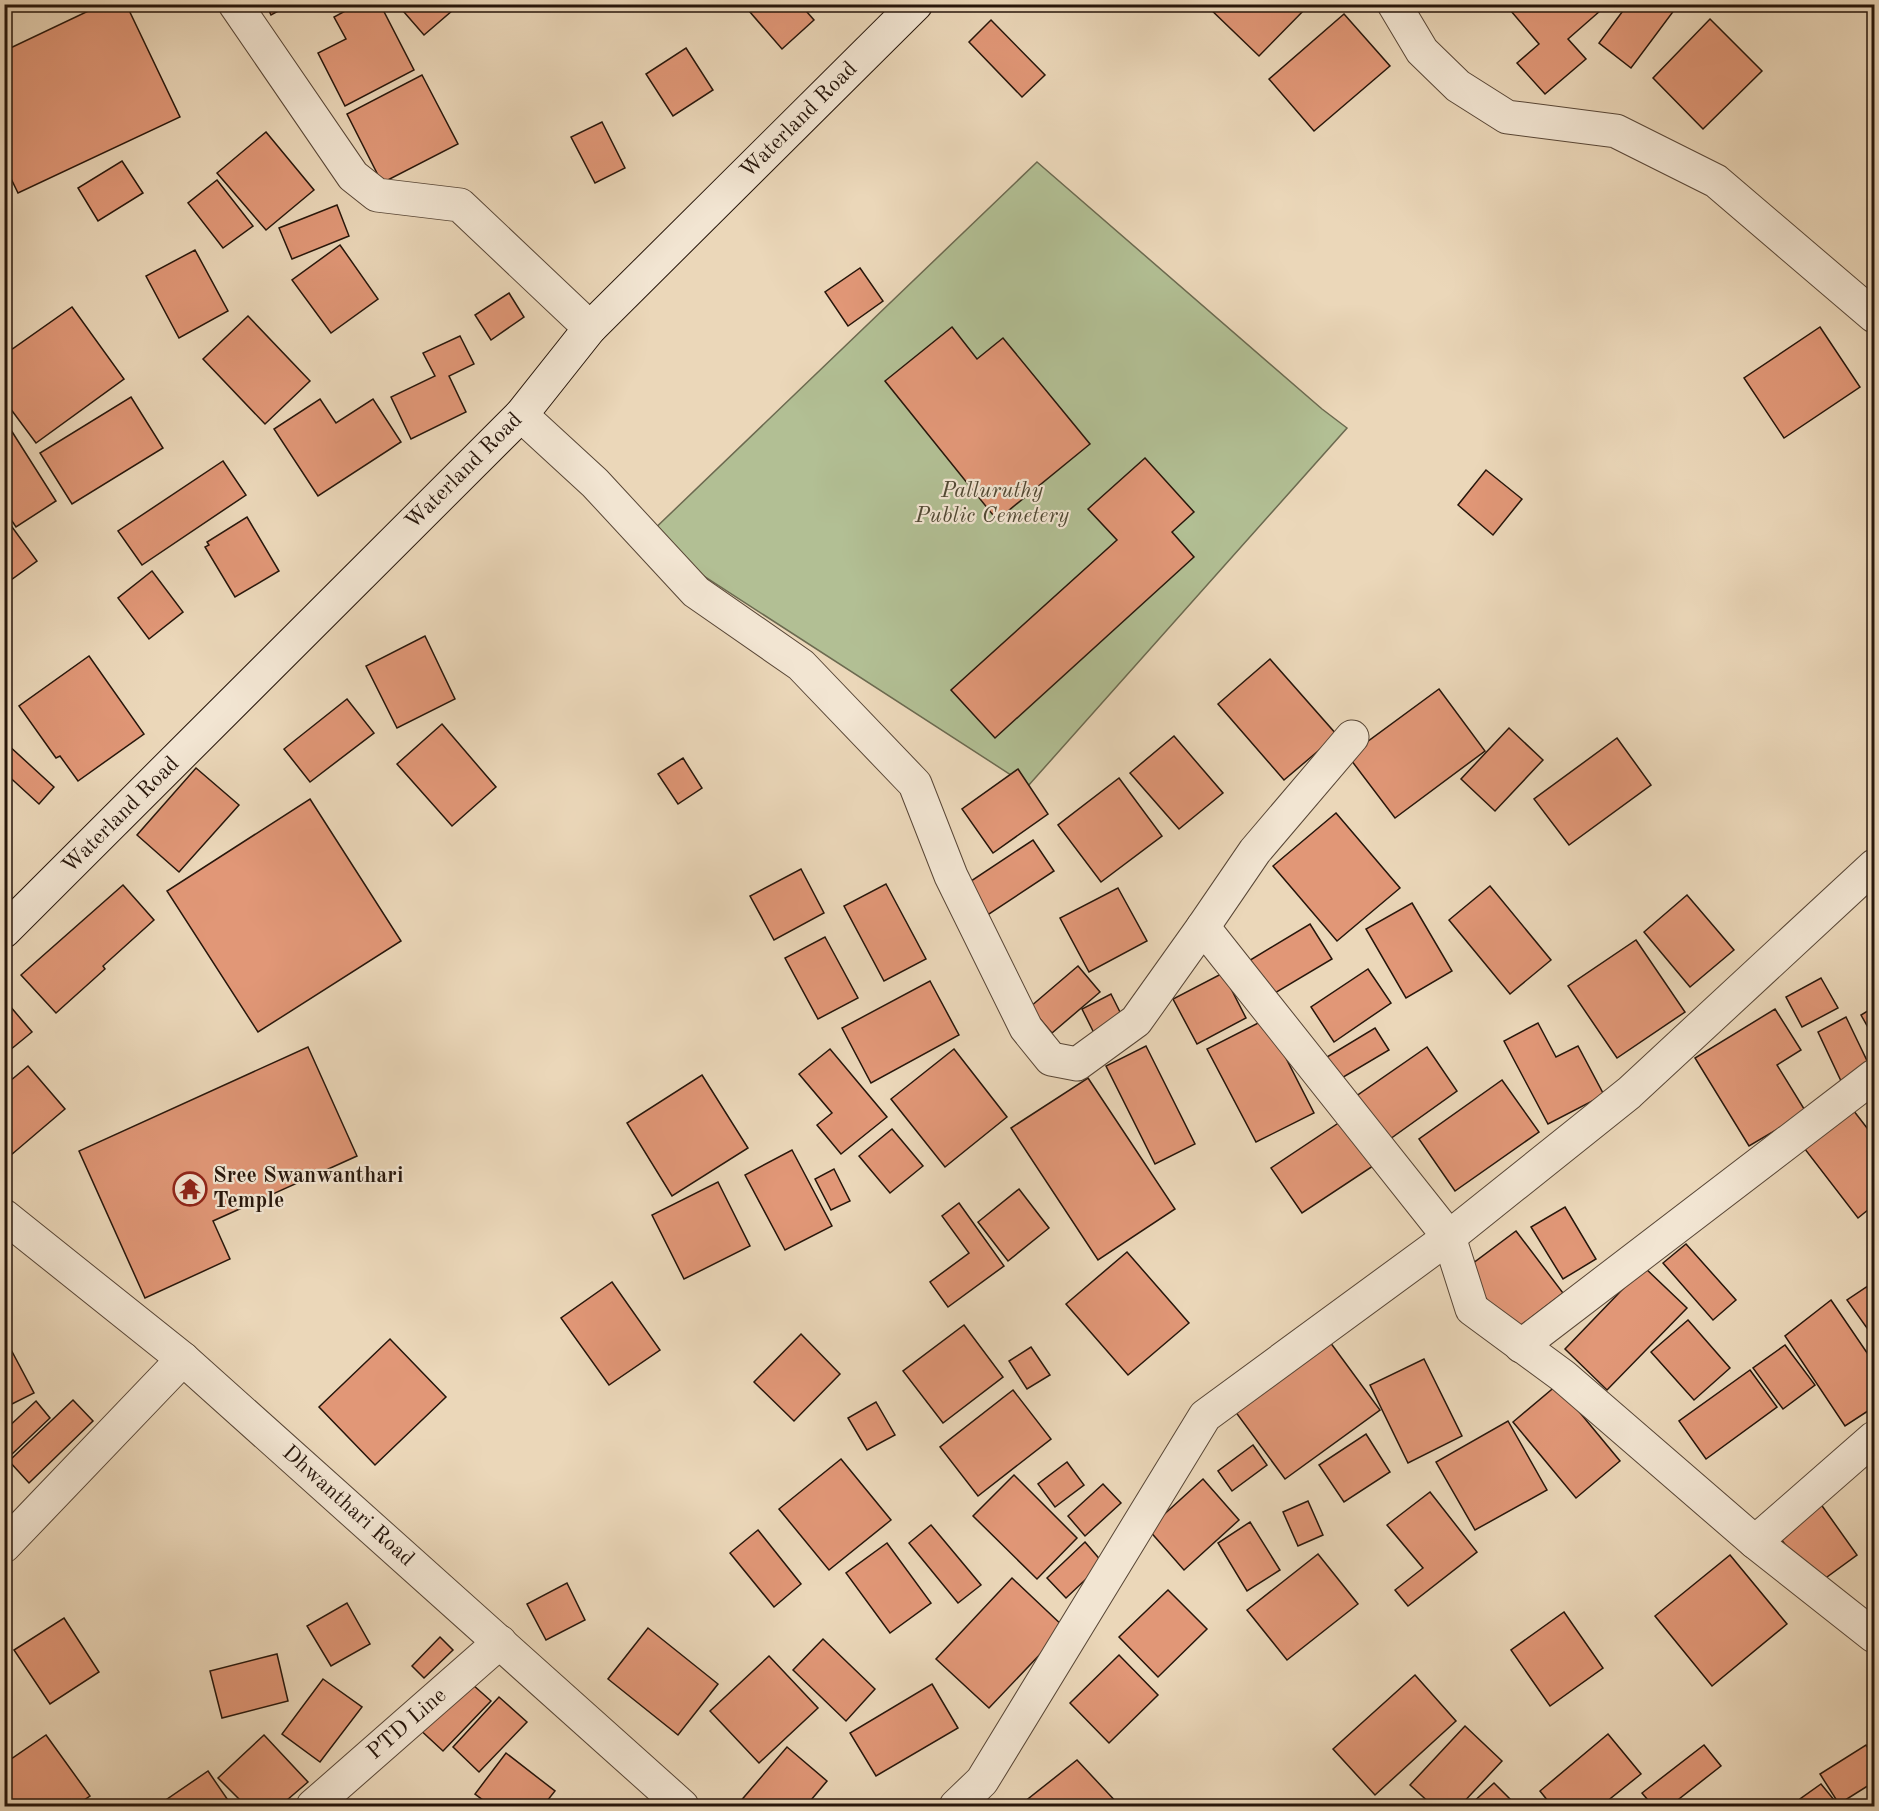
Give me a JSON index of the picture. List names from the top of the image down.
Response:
{
  "streets": {
    "street": ["Waterland Road", "Dhwanthari Road", "PTD Line"]
  },
  "crossings": [
    ["Dhwanthari Road", "PTD Line"]
  ],
  "parks": ["Palluruthy Public Cemetery"],
  "places": {
    "temple": ["Sree Swanwanthari Temple"]
  }
}
